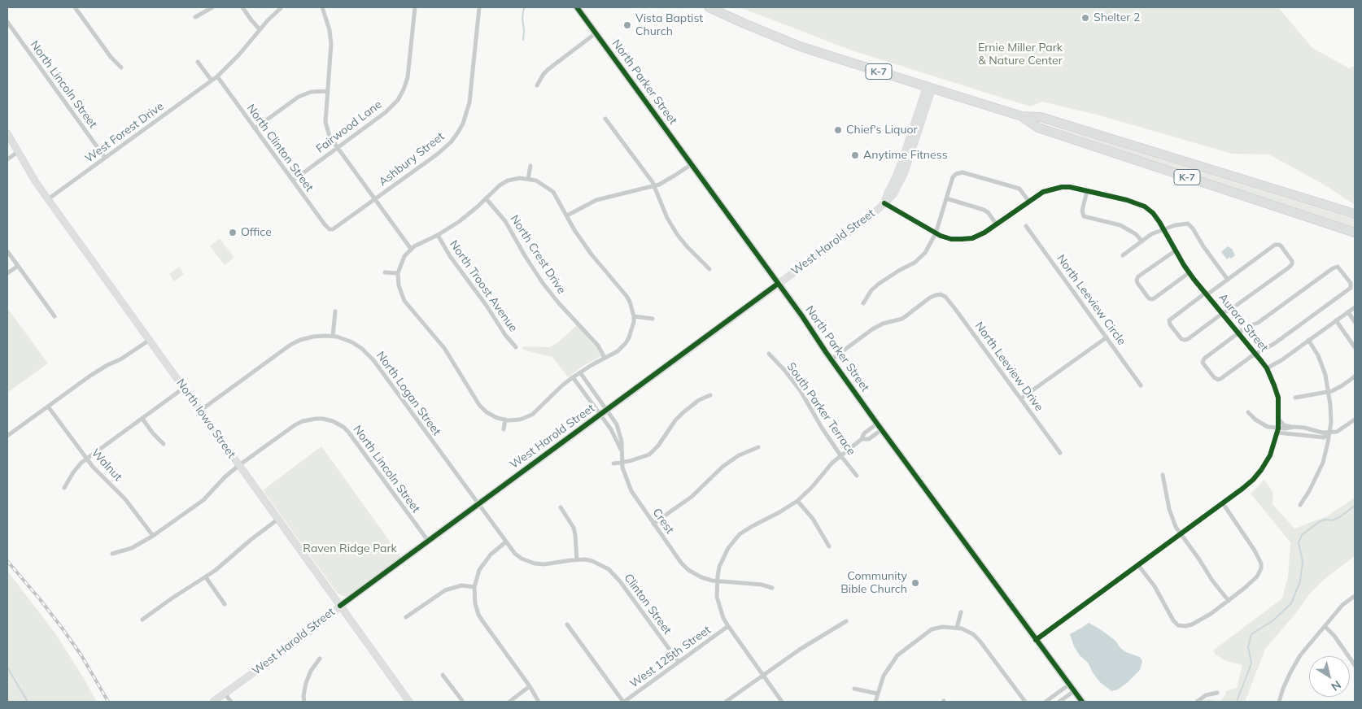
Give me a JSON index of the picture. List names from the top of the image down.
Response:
{
  "streets": {
    "highway": ["K-7"],
    "street": [
      "North Parker Street",
      "North Lincoln Street",
      "Fairwood Lane",
      "West Forest Drive",
      "North Clinton Street",
      "Ashbury Street",
      "West Harold Street",
      "North Crest Drive",
      "North Troost Avenue",
      "North Leeview Circle",
      "Aurora Street",
      "North Leeview Drive",
      "North Logan Street",
      "South Parker Terrace",
      "North Iowa Street",
      "Walnut",
      "Crest",
      "Clinton Street",
      "West 125th Street"
    ]
  },
  "crossings": [
    ["K-7", "West Harold Street"],
    ["North Parker Street", "West Harold Street"],
    ["North Parker Street", "Aurora Street"],
    ["North Parker Street", "North Leeview Drive"],
    ["North Lincoln Street", "West Forest Drive"],
    ["North Lincoln Street", "West Harold Street"],
    ["North Lincoln Street", "North Iowa Street"],
    ["North Lincoln Street", "Walnut"],
    ["Fairwood Lane", "North Clinton Street"],
    ["West Forest Drive", "North Clinton Street"],
    ["West Forest Drive", "North Iowa Street"],
    ["North Clinton Street", "Ashbury Street"],
    ["West Harold Street", "Aurora Street"],
    ["West Harold Street", "North Logan Street"],
    ["West Harold Street", "North Iowa Street"],
    ["West Harold Street", "Crest"],
    ["West Harold Street", "Clinton Street"],
    ["North Logan Street", "North Iowa Street"],
    ["North Logan Street", "Clinton Street"],
    ["Clinton Street", "West 125th Street"]
  ],
  "parks": ["Ernie Miller Park & Nature Center", "Raven Ridge Park"],
  "places": [
    "Shelter 2",
    "Vista Baptist Church",
    "Chief's Liquor",
    "Anytime Fitness",
    "Office",
    "Community Bible Church"
  ],
  "north": "bottom right"
}
